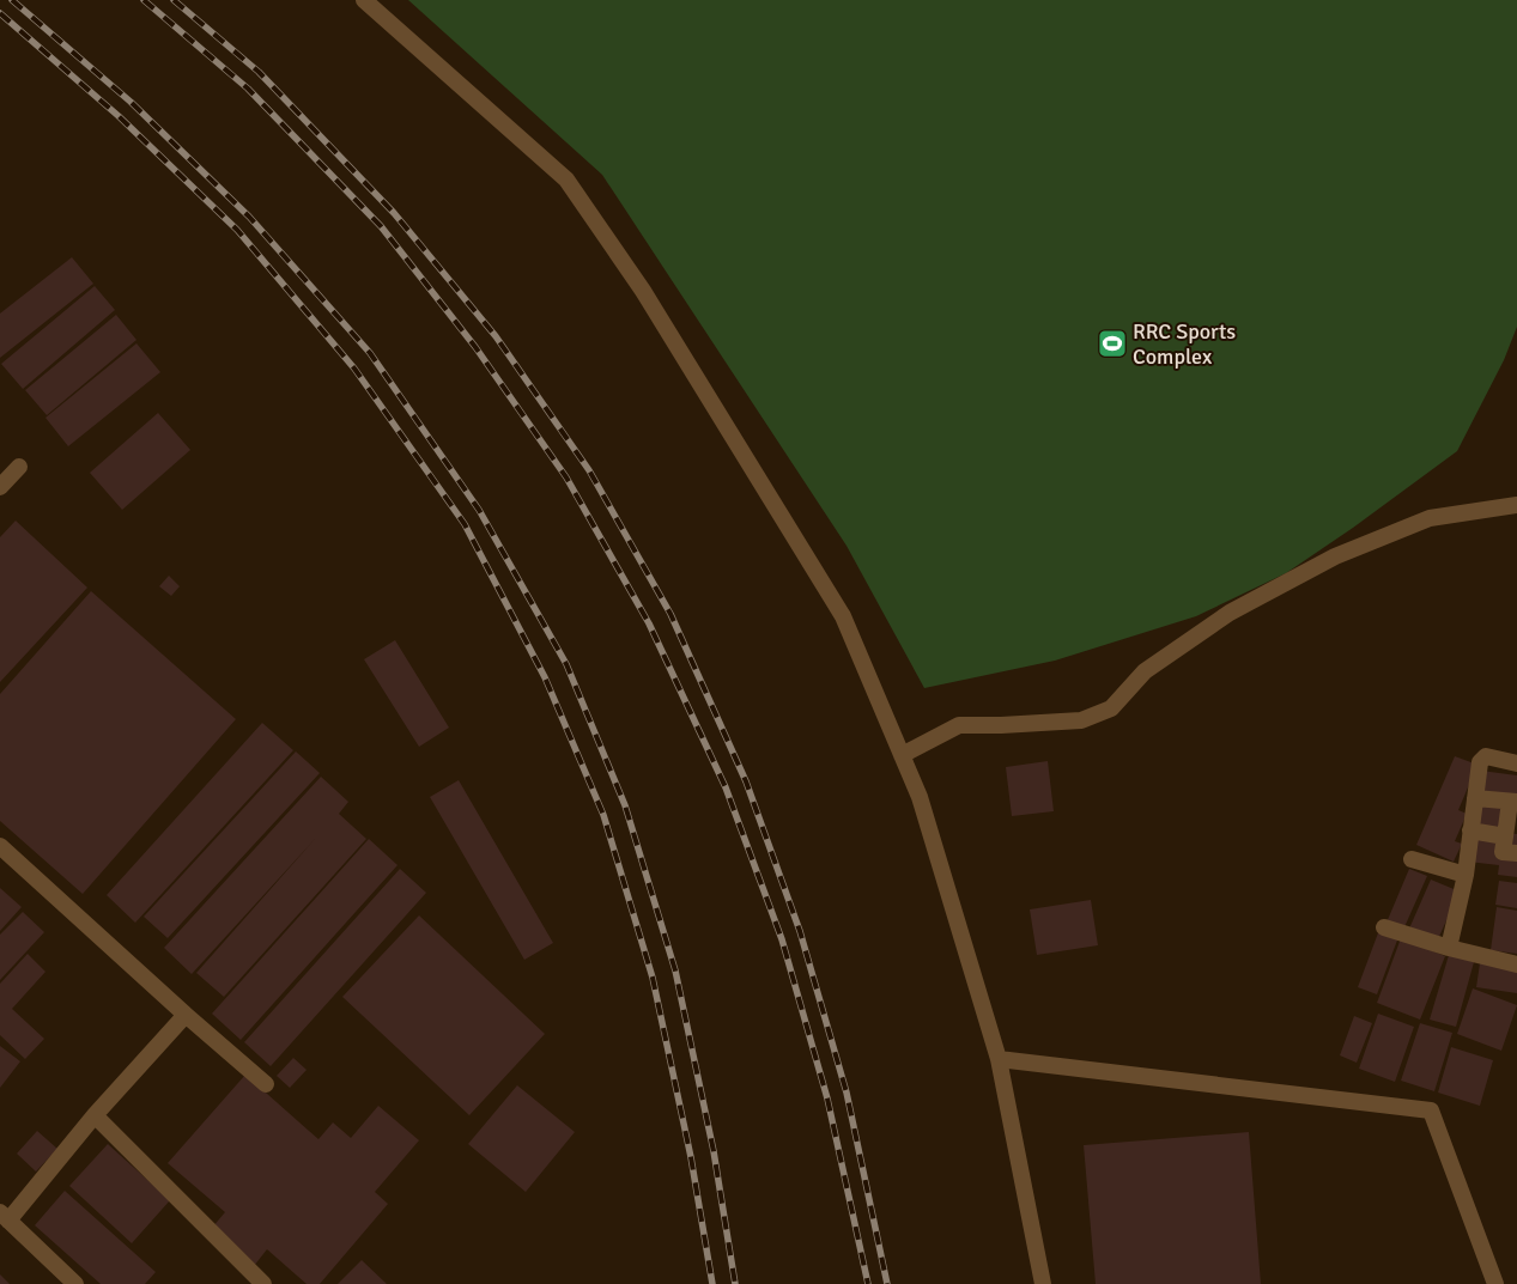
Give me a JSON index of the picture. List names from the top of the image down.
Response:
{
  "places": {
    "sports": ["RRC Sports Complex"]
  }
}
